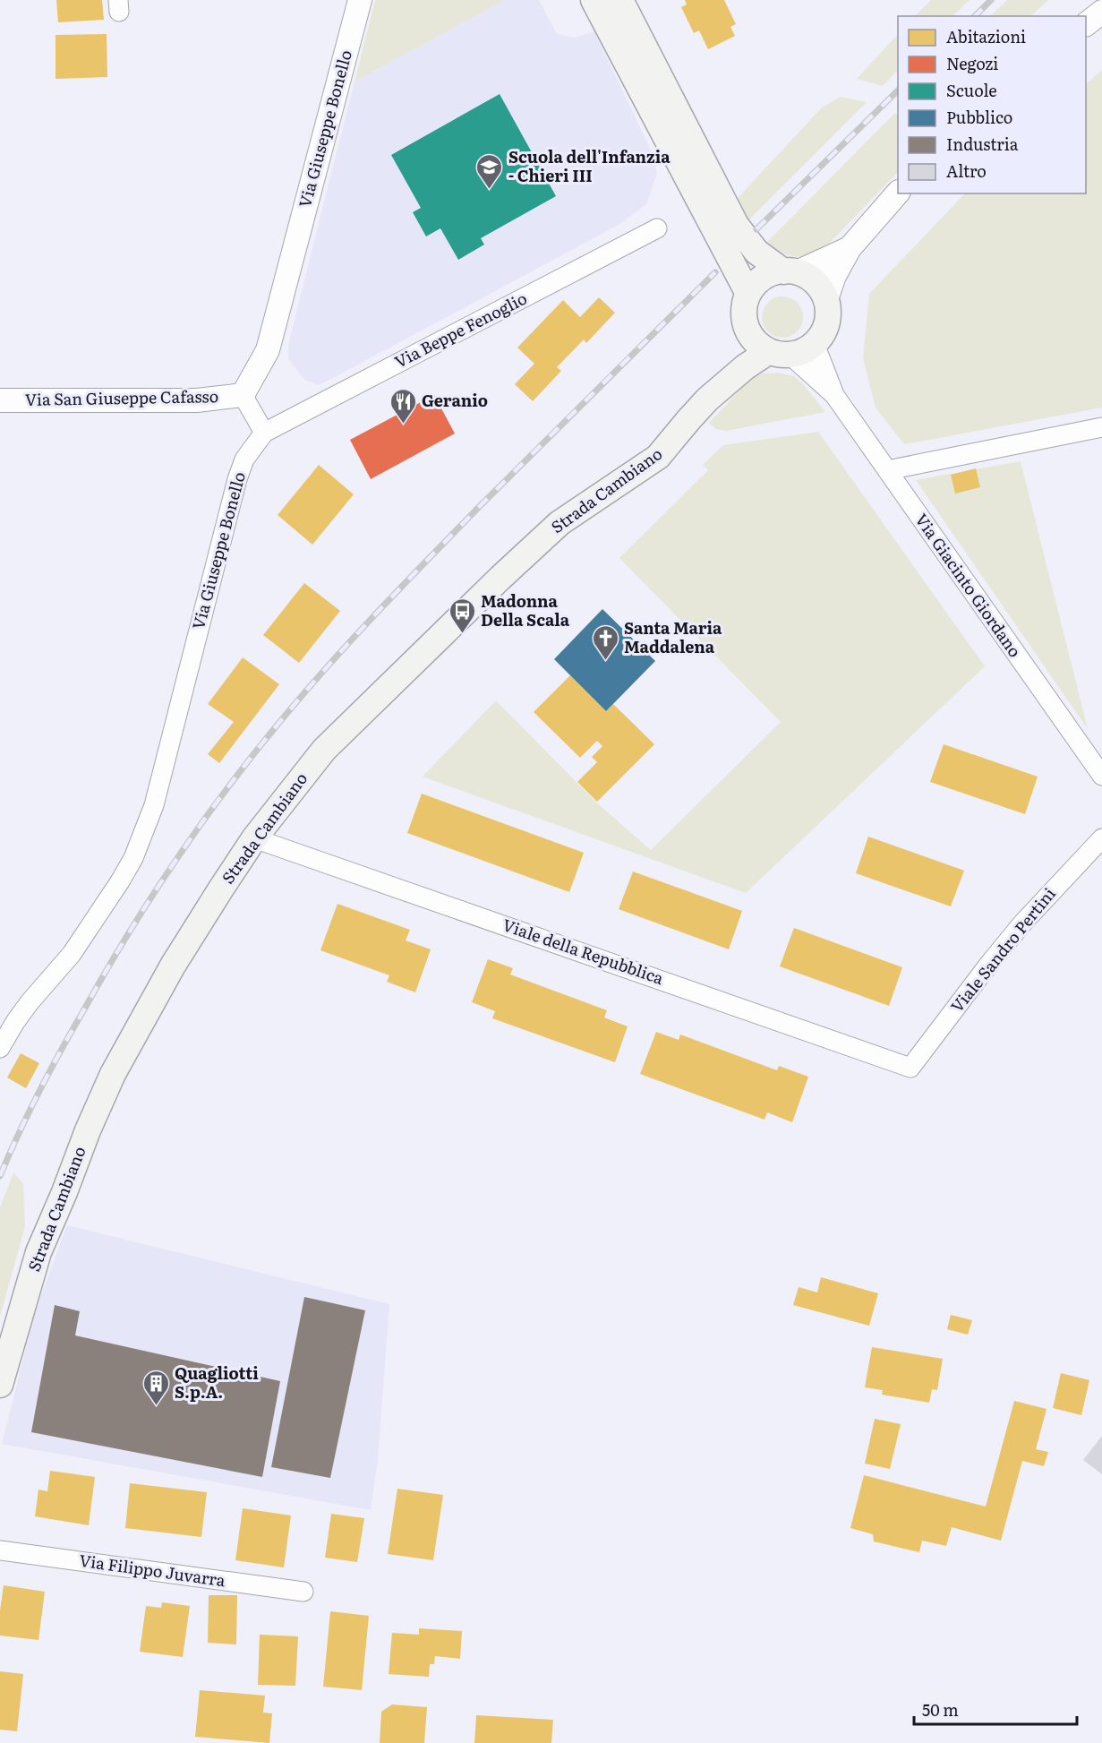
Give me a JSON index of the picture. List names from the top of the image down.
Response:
{
  "streets": {
    "main road": ["Strada Cambiano"],
    "street": [
      "Via Giuseppe Bonello",
      "Via Beppe Fenoglio",
      "Via San Giuseppe Cafasso",
      "Via Giacinto Giordano",
      "Viale Sandro Pertini",
      "Viale della Repubblica",
      "Via Filippo Juvarra"
    ]
  },
  "crossings": [
    ["Via Giuseppe Bonello", "Via Beppe Fenoglio"],
    ["Via Giuseppe Bonello", "Via San Giuseppe Cafasso"],
    ["Strada Cambiano", "Viale della Repubblica"],
    ["Viale Sandro Pertini", "Viale della Repubblica"]
  ],
  "places": {
    "school or university": ["Scuola dell'Infanzia - Chieri III"],
    "restaurant": ["Geranio"],
    "bus stop": ["Madonna Della Scala"],
    "church": ["Santa Maria Maddalena"],
    "building": ["Quagliotti S.p.A."]
  },
  "legend": [
    "Abitazioni",
    "Negozi",
    "Scuole",
    "Pubblico",
    "Industria",
    "Altro"
  ],
  "scale_bar": "50 m"
}
